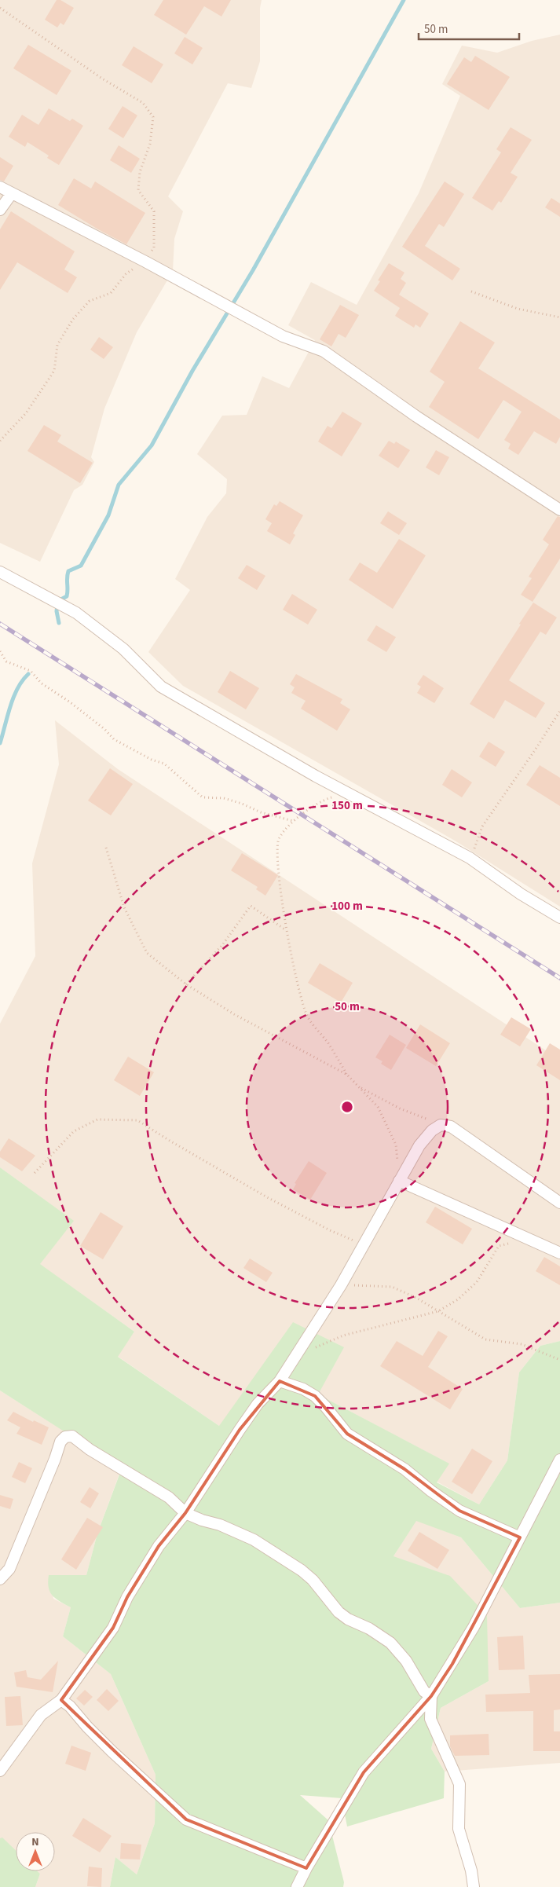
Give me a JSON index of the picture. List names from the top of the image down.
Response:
{
  "scale_bar": "50 m",
  "north": "top",
  "rings": ["150 m", "100 m", "50 m"]
}
